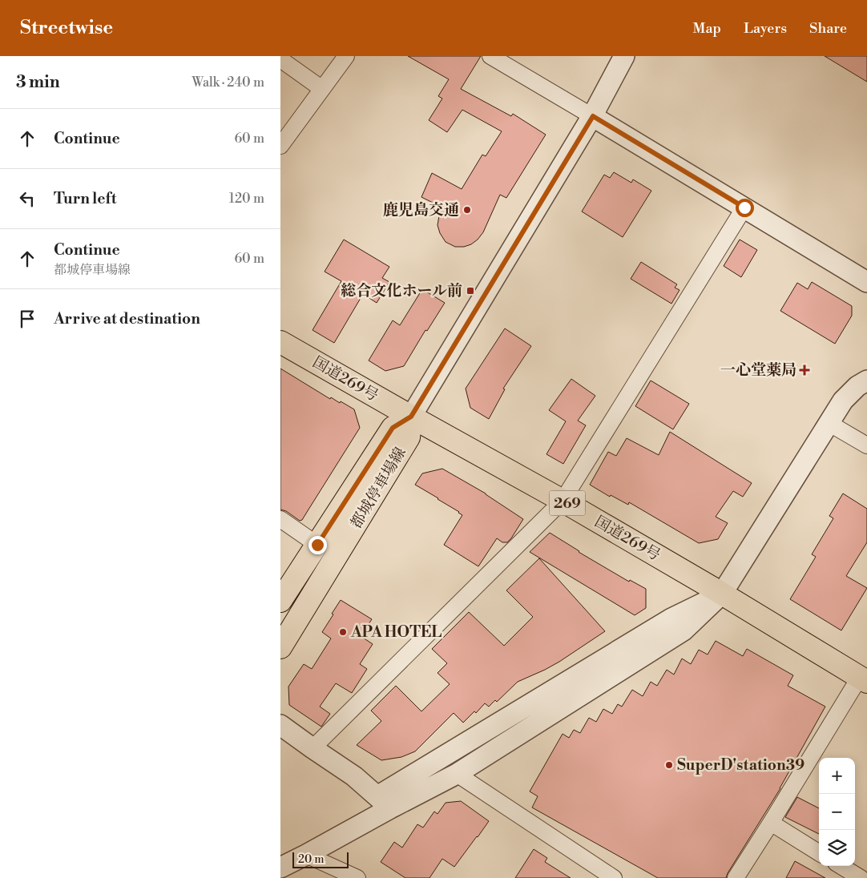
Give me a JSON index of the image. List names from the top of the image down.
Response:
{
  "streets": {
    "main road": ["国道269号", "都城停車場線", "269"]
  },
  "crossings": [
    ["国道269号", "都城停車場線"]
  ],
  "places": {
    "other": ["鹿児島交通", "APA HOTEL", "SuperD'station39"],
    "transit": ["総合文化ホール前"],
    "health": ["一心堂薬局"]
  },
  "scale_bar": "20 m",
  "page": {
    "header": "Streetwise",
    "nav": ["Map", "Layers", "Share"],
    "heading": ["3 min", "Walk · 240 m"],
    "list": [
      ["Continue", "60 m"],
      ["Turn left", "120 m"],
      ["Continue", "都城停車場線", "60 m"],
      "Arrive at destination"
    ],
    "map_buttons": ["+", "−"],
    "scale": "20 m"
  }
}
